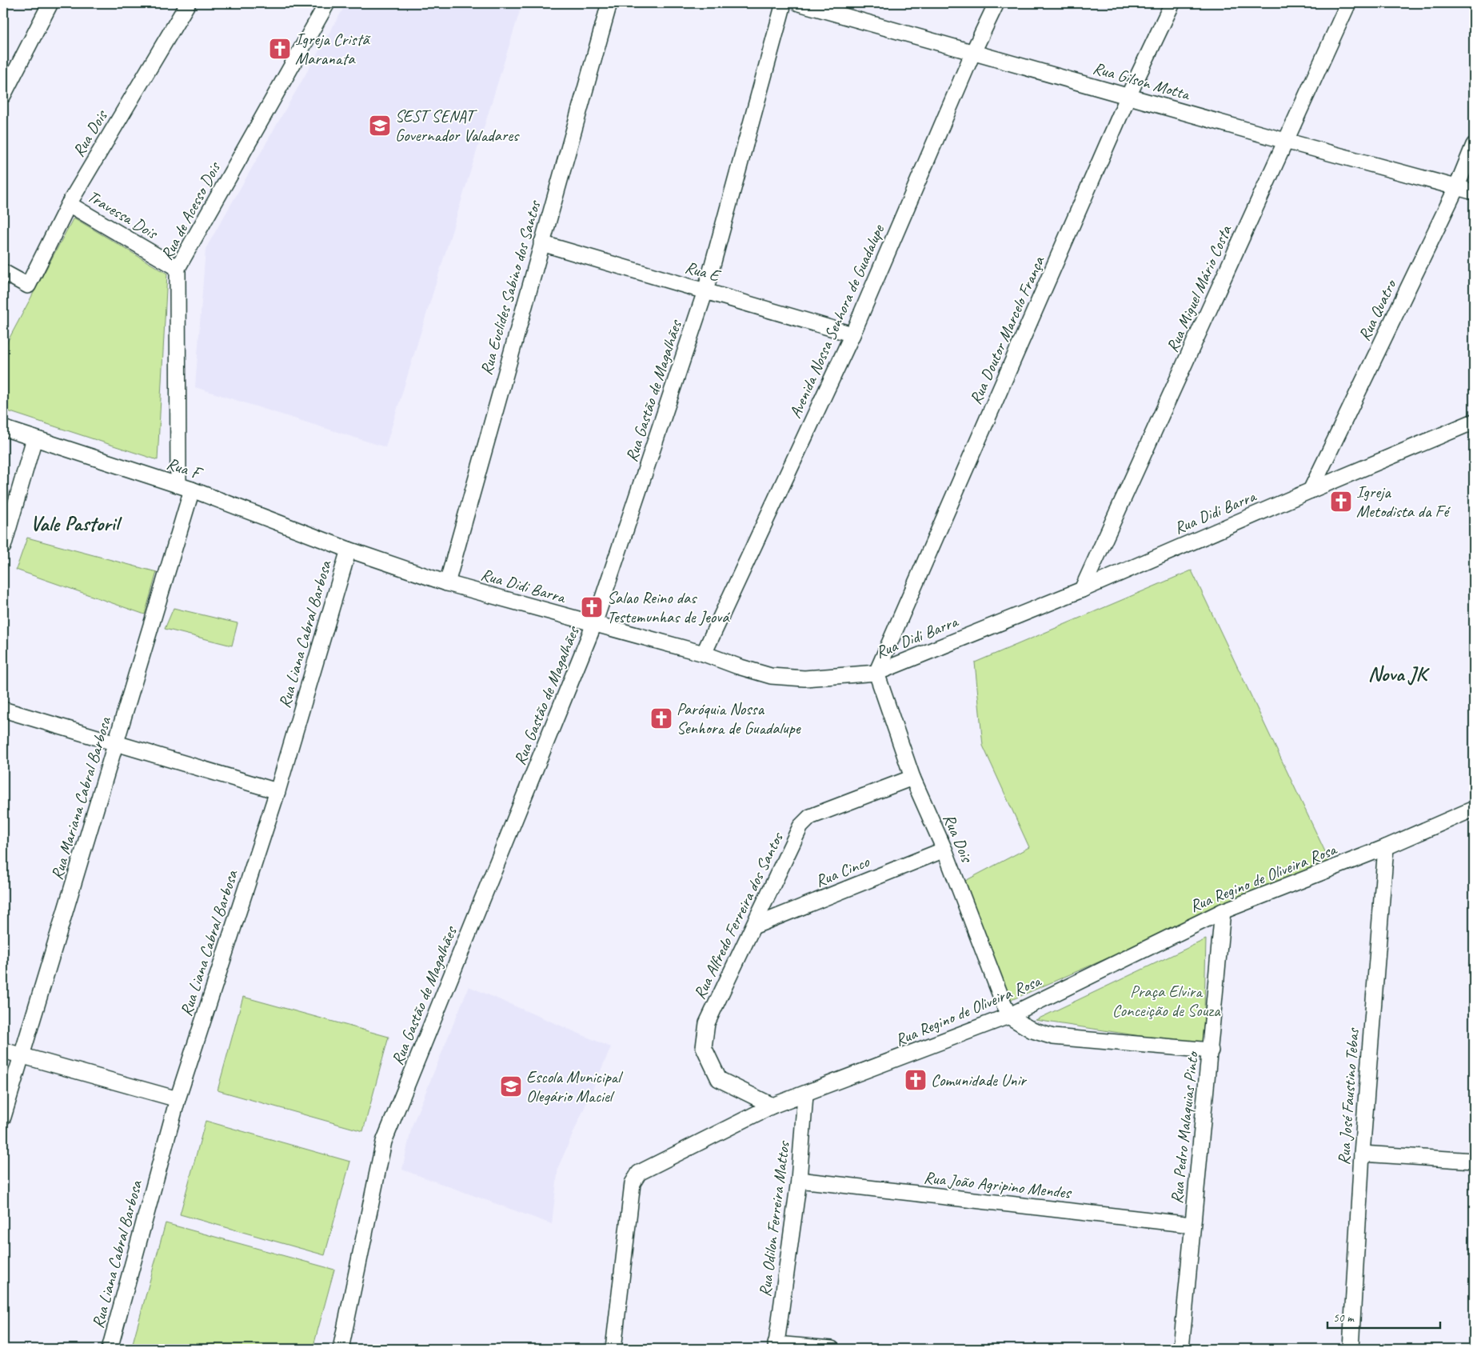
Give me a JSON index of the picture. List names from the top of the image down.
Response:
{
  "streets": {
    "street": [
      "Rua Gilson Motta",
      "Rua Dois",
      "Rua de Acesso Dois",
      "Travessa Dois",
      "Rua E",
      "Rua Euclides Sabino dos Santos",
      "Rua Miguel Mário Costa",
      "Rua Quatro",
      "Avenida Nossa Senhora de Guadalupe",
      "Rua Doutor Marcelo França",
      "Rua Gastão de Magalhães",
      "Rua F",
      "Rua Didi Barra",
      "Rua Liana Cabral Barbosa",
      "Rua Mariana Cabral Barbosa",
      "Rua Cinco",
      "Rua Regino de Oliveira Rosa",
      "Rua Alfredo Ferreira dos Santos",
      "Rua José Faustino Tebas",
      "Rua Pedro Malaquias Pinto",
      "Rua João Agripino Mendes",
      "Rua Odilon Ferreira Mattos"
    ]
  },
  "crossings": [
    ["Rua Gilson Motta", "Rua Miguel Mário Costa"],
    ["Rua Gilson Motta", "Rua Quatro"],
    ["Rua Gilson Motta", "Avenida Nossa Senhora de Guadalupe"],
    ["Rua Gilson Motta", "Rua Doutor Marcelo França"],
    ["Rua Dois", "Travessa Dois"],
    ["Rua Dois", "Rua Doutor Marcelo França"],
    ["Rua Dois", "Rua Didi Barra"],
    ["Rua Dois", "Rua Cinco"],
    ["Rua Dois", "Rua Regino de Oliveira Rosa"],
    ["Rua Dois", "Rua Alfredo Ferreira dos Santos"],
    ["Rua de Acesso Dois", "Travessa Dois"],
    ["Rua de Acesso Dois", "Rua F"],
    ["Rua de Acesso Dois", "Rua Mariana Cabral Barbosa"],
    ["Rua E", "Rua Euclides Sabino dos Santos"],
    ["Rua E", "Avenida Nossa Senhora de Guadalupe"],
    ["Rua E", "Rua Gastão de Magalhães"],
    ["Rua Euclides Sabino dos Santos", "Rua Didi Barra"],
    ["Rua Miguel Mário Costa", "Rua Didi Barra"],
    ["Rua Quatro", "Rua Didi Barra"],
    ["Avenida Nossa Senhora de Guadalupe", "Rua Didi Barra"],
    ["Rua Doutor Marcelo França", "Rua Didi Barra"],
    ["Rua Gastão de Magalhães", "Rua Didi Barra"],
    ["Rua F", "Rua Didi Barra"],
    ["Rua F", "Rua Liana Cabral Barbosa"],
    ["Rua F", "Rua Mariana Cabral Barbosa"],
    ["Rua Didi Barra", "Rua Liana Cabral Barbosa"],
    ["Rua Cinco", "Rua Alfredo Ferreira dos Santos"],
    ["Rua Regino de Oliveira Rosa", "Rua Alfredo Ferreira dos Santos"],
    ["Rua Regino de Oliveira Rosa", "Rua José Faustino Tebas"],
    ["Rua Regino de Oliveira Rosa", "Rua Pedro Malaquias Pinto"],
    ["Rua Regino de Oliveira Rosa", "Rua Odilon Ferreira Mattos"],
    ["Rua Pedro Malaquias Pinto", "Rua João Agripino Mendes"],
    ["Rua João Agripino Mendes", "Rua Odilon Ferreira Mattos"]
  ],
  "districts": ["Vale Pastoril", "Nova JK"],
  "parks": ["Praça Elvira Conceição de Souza"],
  "places": {
    "church": [
      "Igreja Cristã Maranata",
      "Igreja Metodista da Fé",
      "Salao Reino das Testemunhas de Jeová",
      "Paróquia Nossa Senhora de Guadalupe",
      "Comunidade Unir"
    ],
    "school or university": ["SEST SENAT Governador Valadares", "Escola Municipal Olegário Maciel"]
  },
  "scale_bar": "50 m"
}
